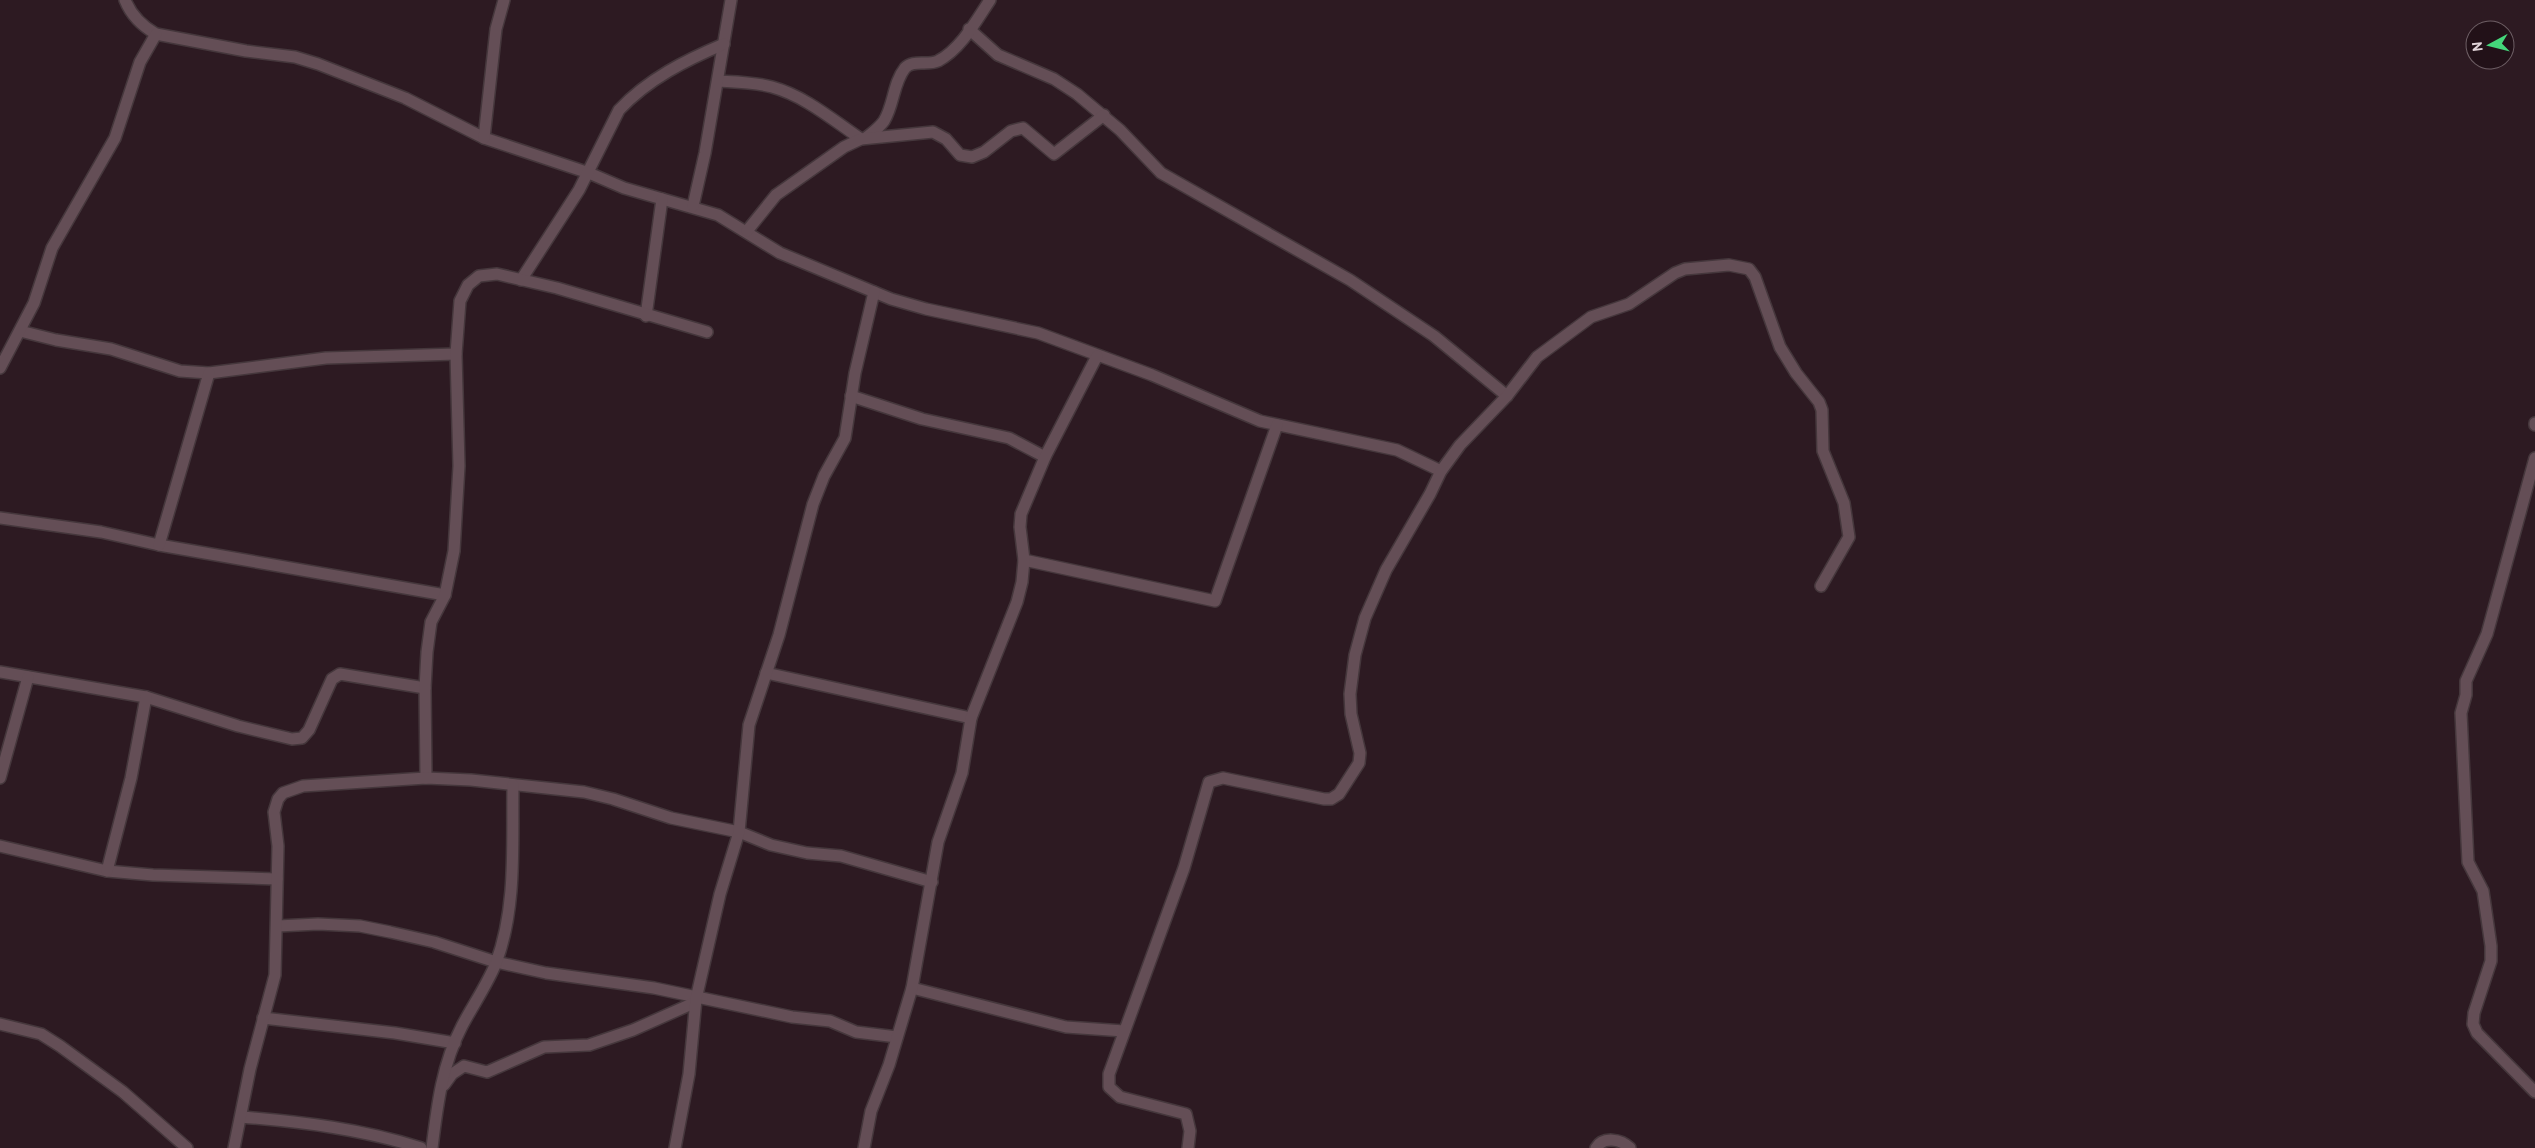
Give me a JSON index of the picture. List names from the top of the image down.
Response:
{
  "north": "left"
}
